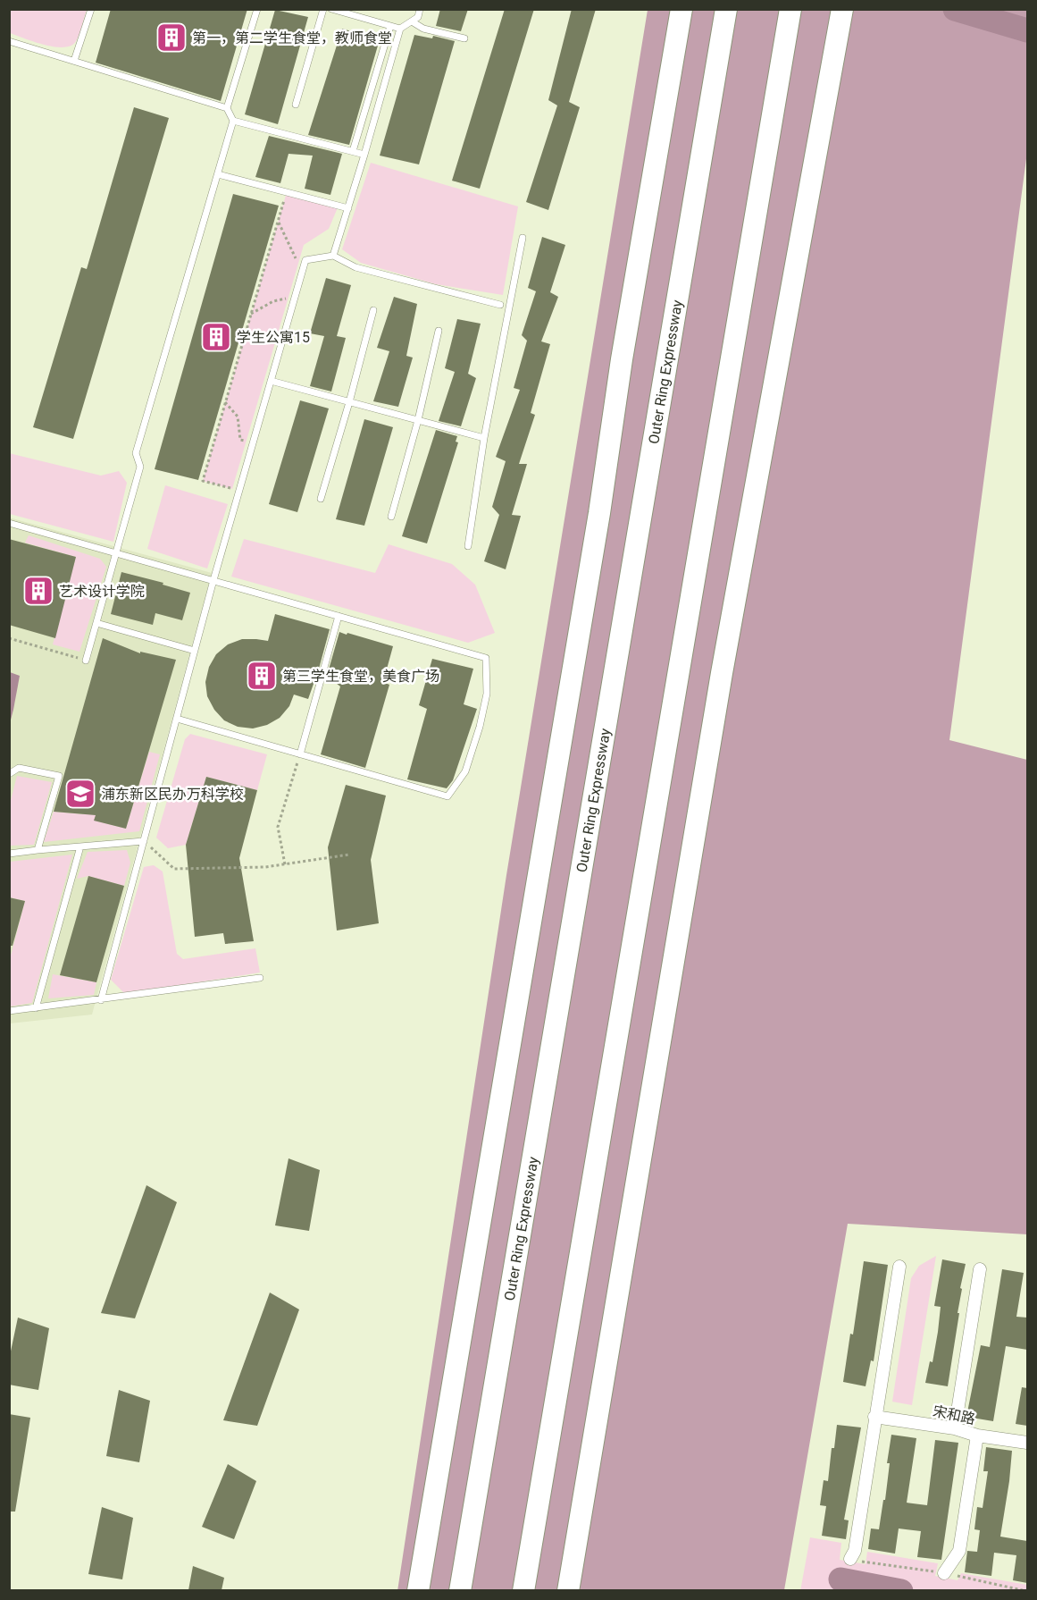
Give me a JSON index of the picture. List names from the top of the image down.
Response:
{
  "streets": {
    "highway": ["Outer Ring Expressway"],
    "street": ["宋和路"]
  },
  "places": {
    "building": [
      "第一，第二学生食堂，教师食堂",
      "学生公寓15",
      "艺术设计学院",
      "第三学生食堂，美食广场"
    ],
    "school or university": ["浦东新区民办万科学校"]
  }
}
